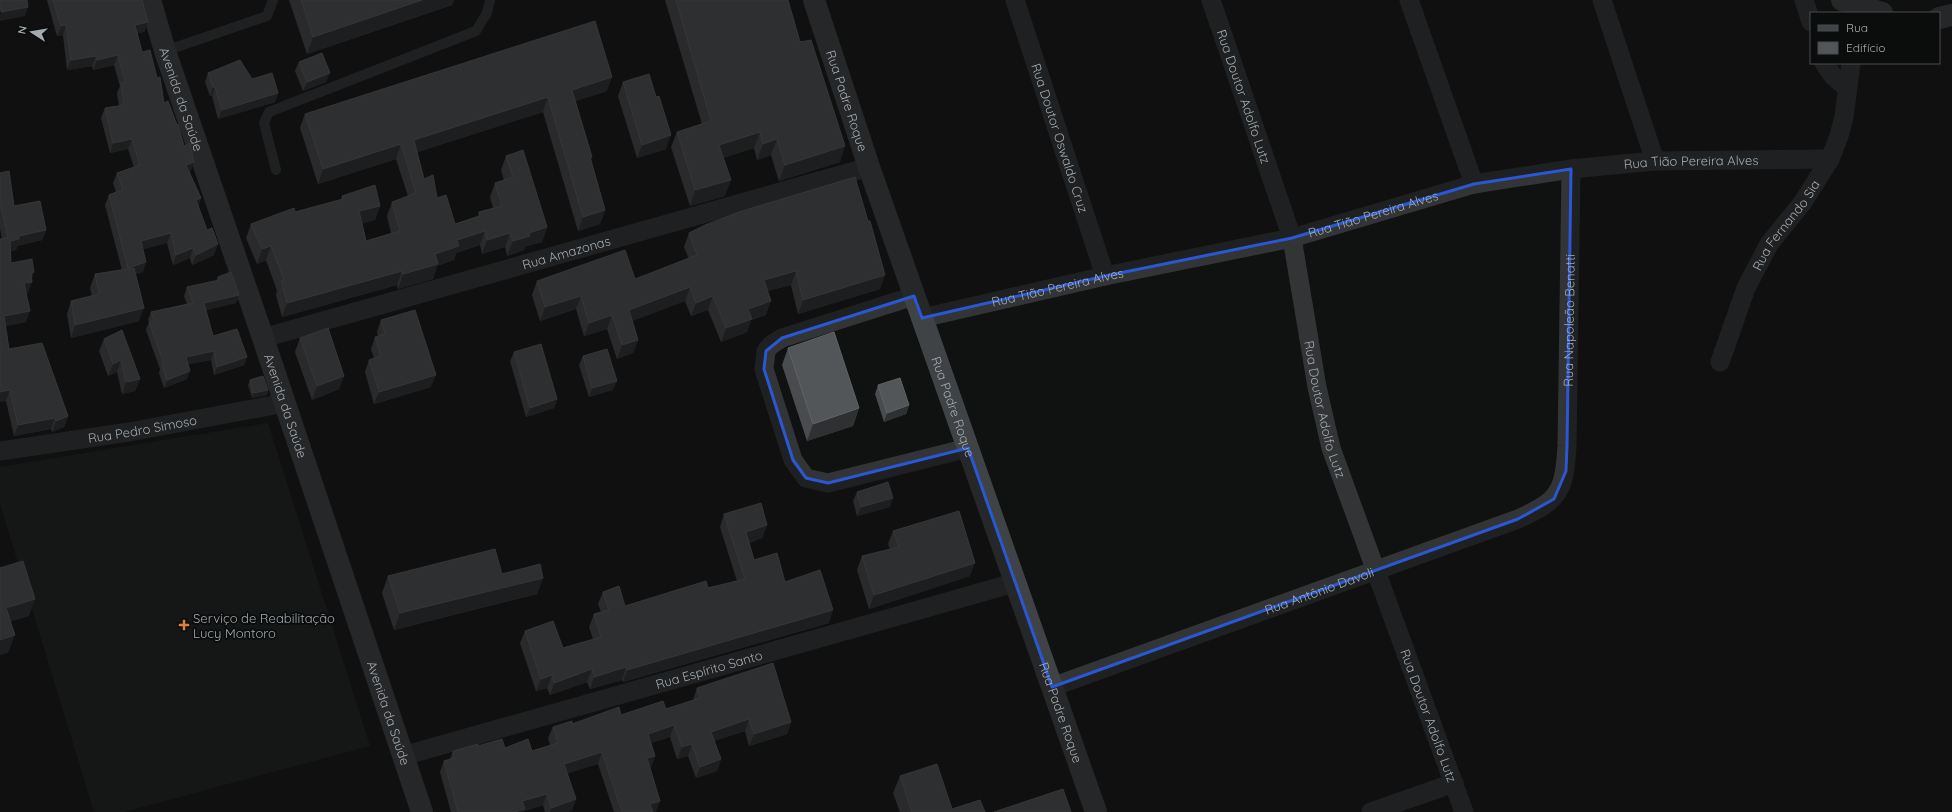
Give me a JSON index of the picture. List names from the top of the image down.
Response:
{
  "streets": {
    "street": [
      "Rua Doutor Adolfo Lutz",
      "Avenida da Saúde",
      "Rua Padre Roque",
      "Rua Doutor Oswaldo Cruz",
      "Rua Tião Pereira Alves",
      "Rua Fernando Sia",
      "Rua Amazonas",
      "Rua Napoleão Benatti",
      "Rua Pedro Simoso",
      "Rua Antônio Davoli",
      "Rua Espírito Santo"
    ]
  },
  "crossings": [
    ["Rua Doutor Adolfo Lutz", "Rua Tião Pereira Alves"],
    ["Rua Doutor Adolfo Lutz", "Rua Antônio Davoli"],
    ["Avenida da Saúde", "Rua Amazonas"],
    ["Avenida da Saúde", "Rua Pedro Simoso"],
    ["Avenida da Saúde", "Rua Espírito Santo"],
    ["Rua Padre Roque", "Rua Tião Pereira Alves"],
    ["Rua Padre Roque", "Rua Amazonas"],
    ["Rua Padre Roque", "Rua Antônio Davoli"],
    ["Rua Padre Roque", "Rua Espírito Santo"],
    ["Rua Doutor Oswaldo Cruz", "Rua Tião Pereira Alves"],
    ["Rua Tião Pereira Alves", "Rua Fernando Sia"],
    ["Rua Tião Pereira Alves", "Rua Napoleão Benatti"],
    ["Rua Napoleão Benatti", "Rua Antônio Davoli"]
  ],
  "places": {
    "health": ["Serviço de Reabilitação Lucy Montoro"]
  },
  "legend": ["Rua", "Edifício"],
  "north": "left"
}
